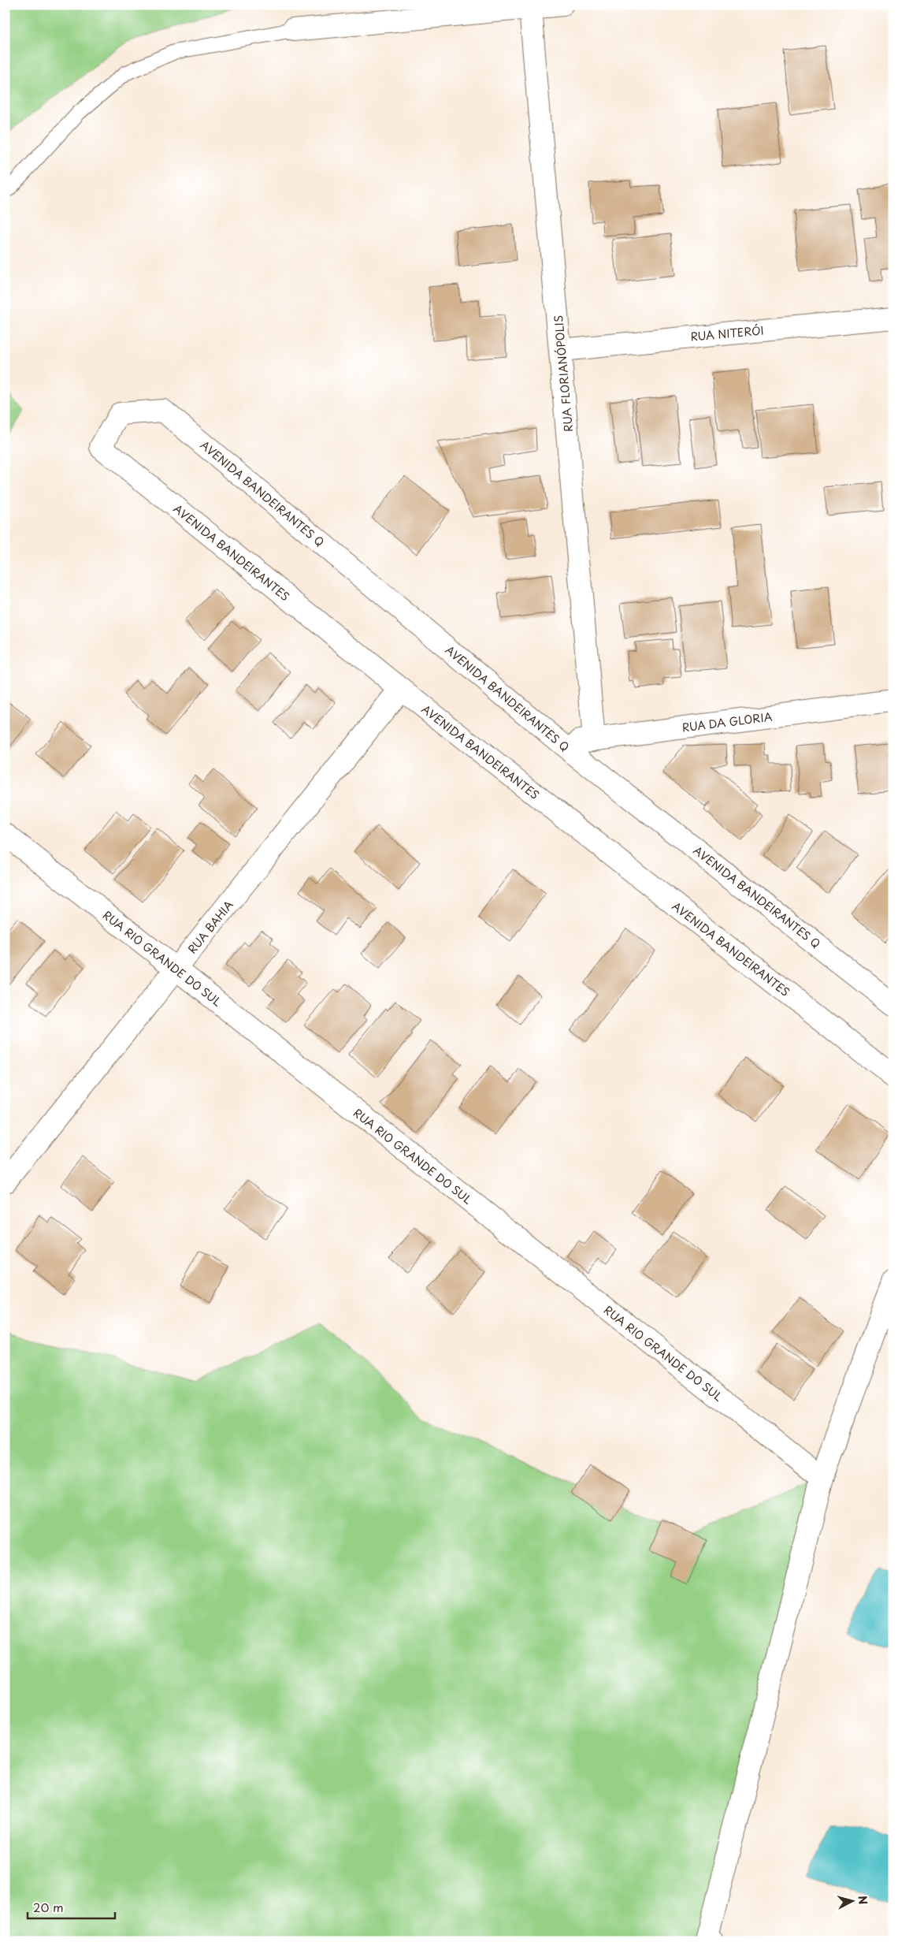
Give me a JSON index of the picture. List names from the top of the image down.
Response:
{
  "streets": {
    "street": [
      "RUA NITERÓI",
      "RUA FLORIANÓPOLIS",
      "AVENIDA BANDEIRANTES Q",
      "AVENIDA BANDEIRANTES",
      "RUA DA GLORIA",
      "RUA BAHIA",
      "RUA RIO GRANDE DO SUL"
    ]
  },
  "crossings": [
    ["RUA NITERÓI", "RUA FLORIANÓPOLIS"],
    ["RUA FLORIANÓPOLIS", "RUA DA GLORIA"],
    ["AVENIDA BANDEIRANTES Q", "AVENIDA BANDEIRANTES"],
    ["AVENIDA BANDEIRANTES Q", "RUA DA GLORIA"],
    ["AVENIDA BANDEIRANTES", "RUA BAHIA"],
    ["RUA BAHIA", "RUA RIO GRANDE DO SUL"]
  ],
  "scale_bar": "20 m",
  "north": "right"
}
